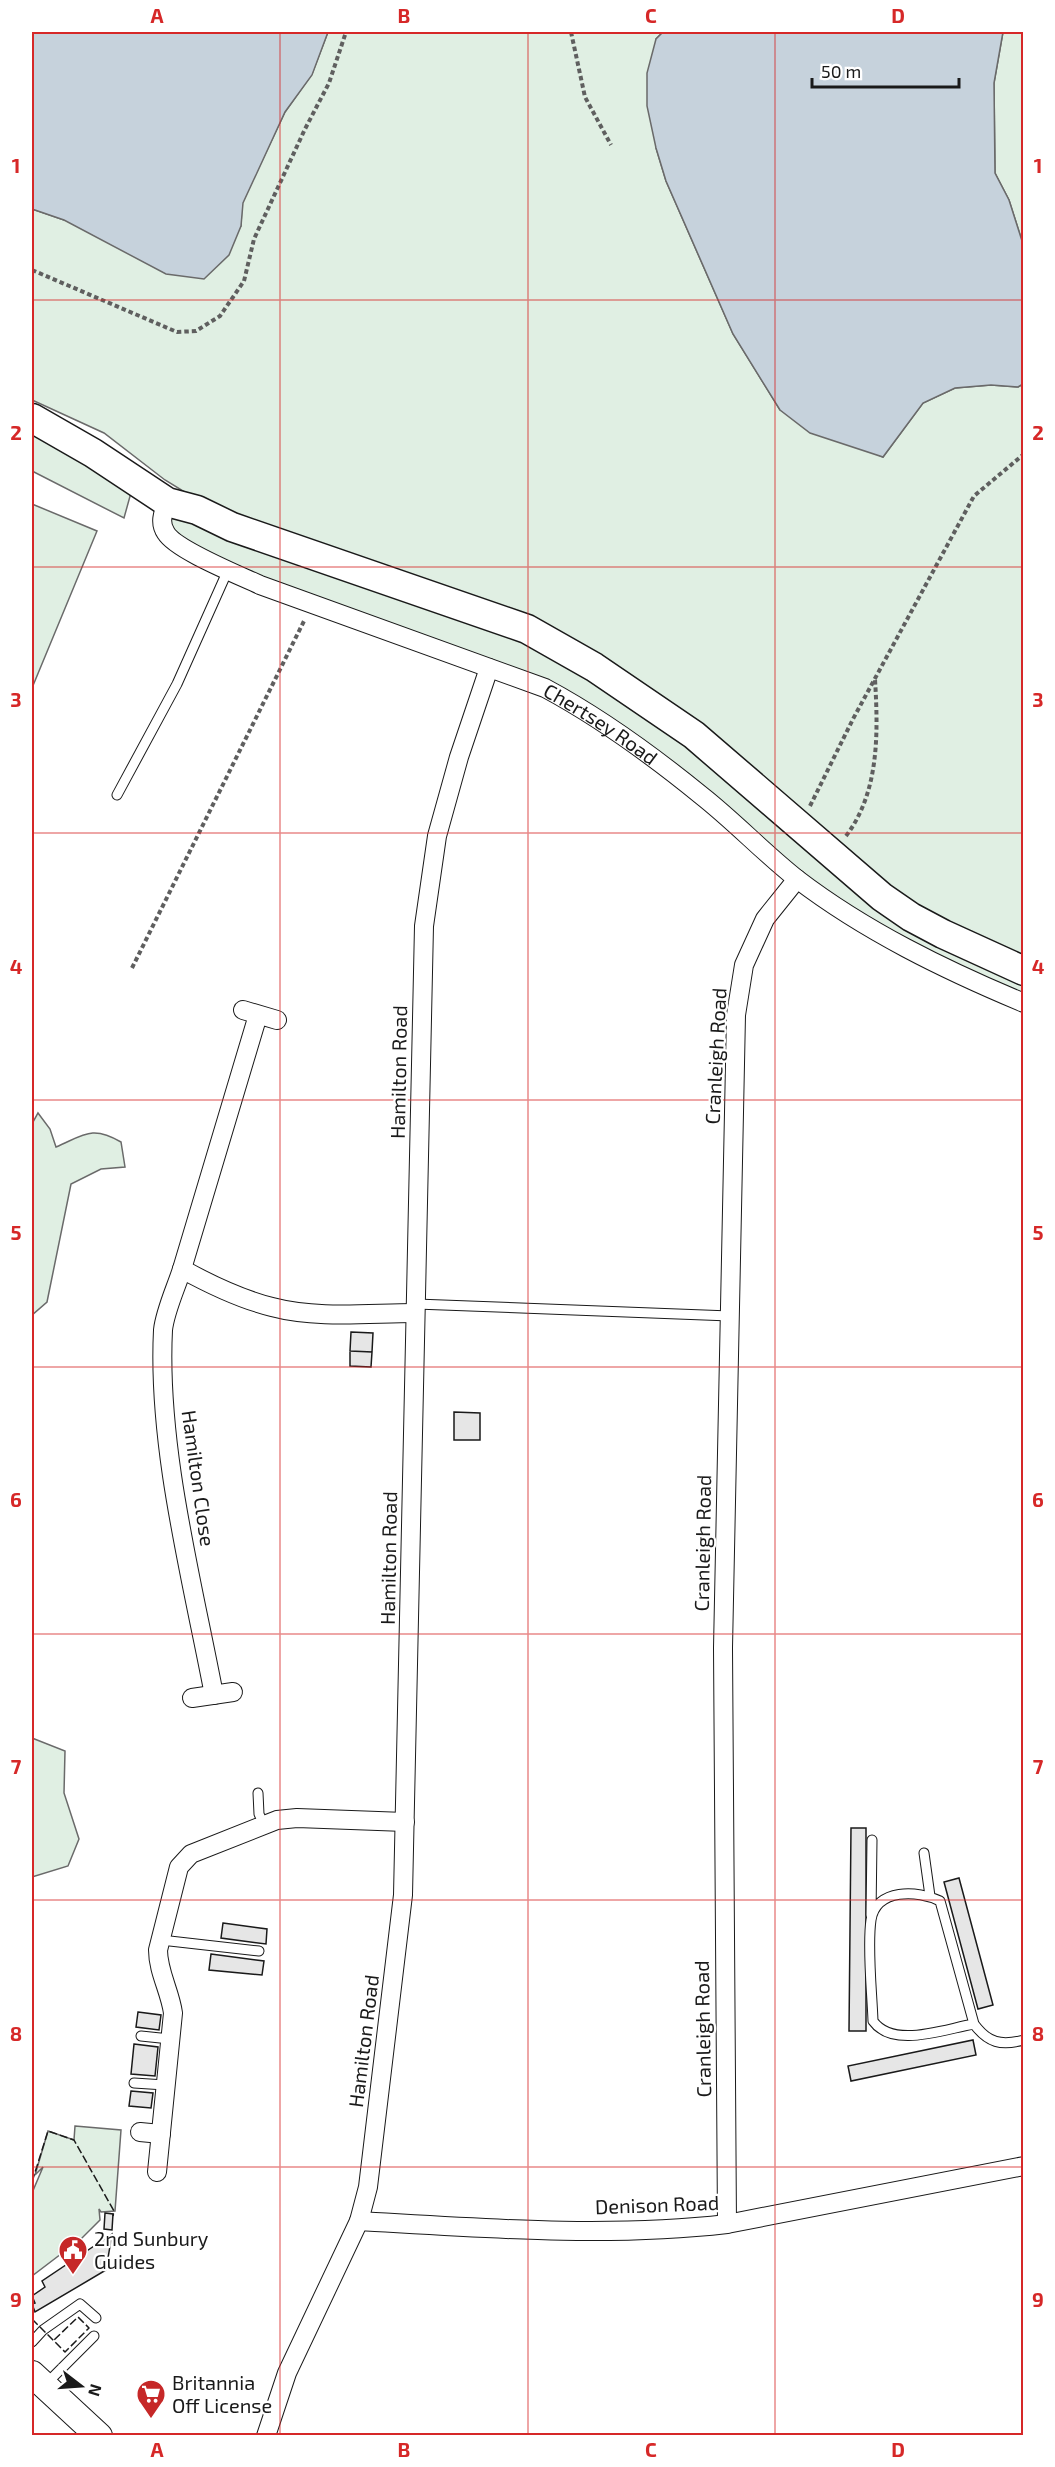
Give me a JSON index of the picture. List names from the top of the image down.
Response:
{
  "streets": {
    "street": [
      "Chertsey Road",
      "Cranleigh Road",
      "Hamilton Road",
      "Hamilton Close",
      "Denison Road"
    ]
  },
  "crossings": [
    ["Chertsey Road", "Cranleigh Road"],
    ["Chertsey Road", "Hamilton Road"],
    ["Cranleigh Road", "Denison Road"],
    ["Hamilton Road", "Denison Road"]
  ],
  "places": {
    "public building": ["2nd Sunbury Guides"],
    "supermarket": ["Britannia Off License"]
  },
  "scale_bar": "50 m",
  "north": "right",
  "grid": {
    "columns": [
      "A",
      "B",
      "C",
      "D"
    ],
    "rows": [
      "1",
      "2",
      "3",
      "4",
      "5",
      "6",
      "7",
      "8",
      "9"
    ]
  }
}
